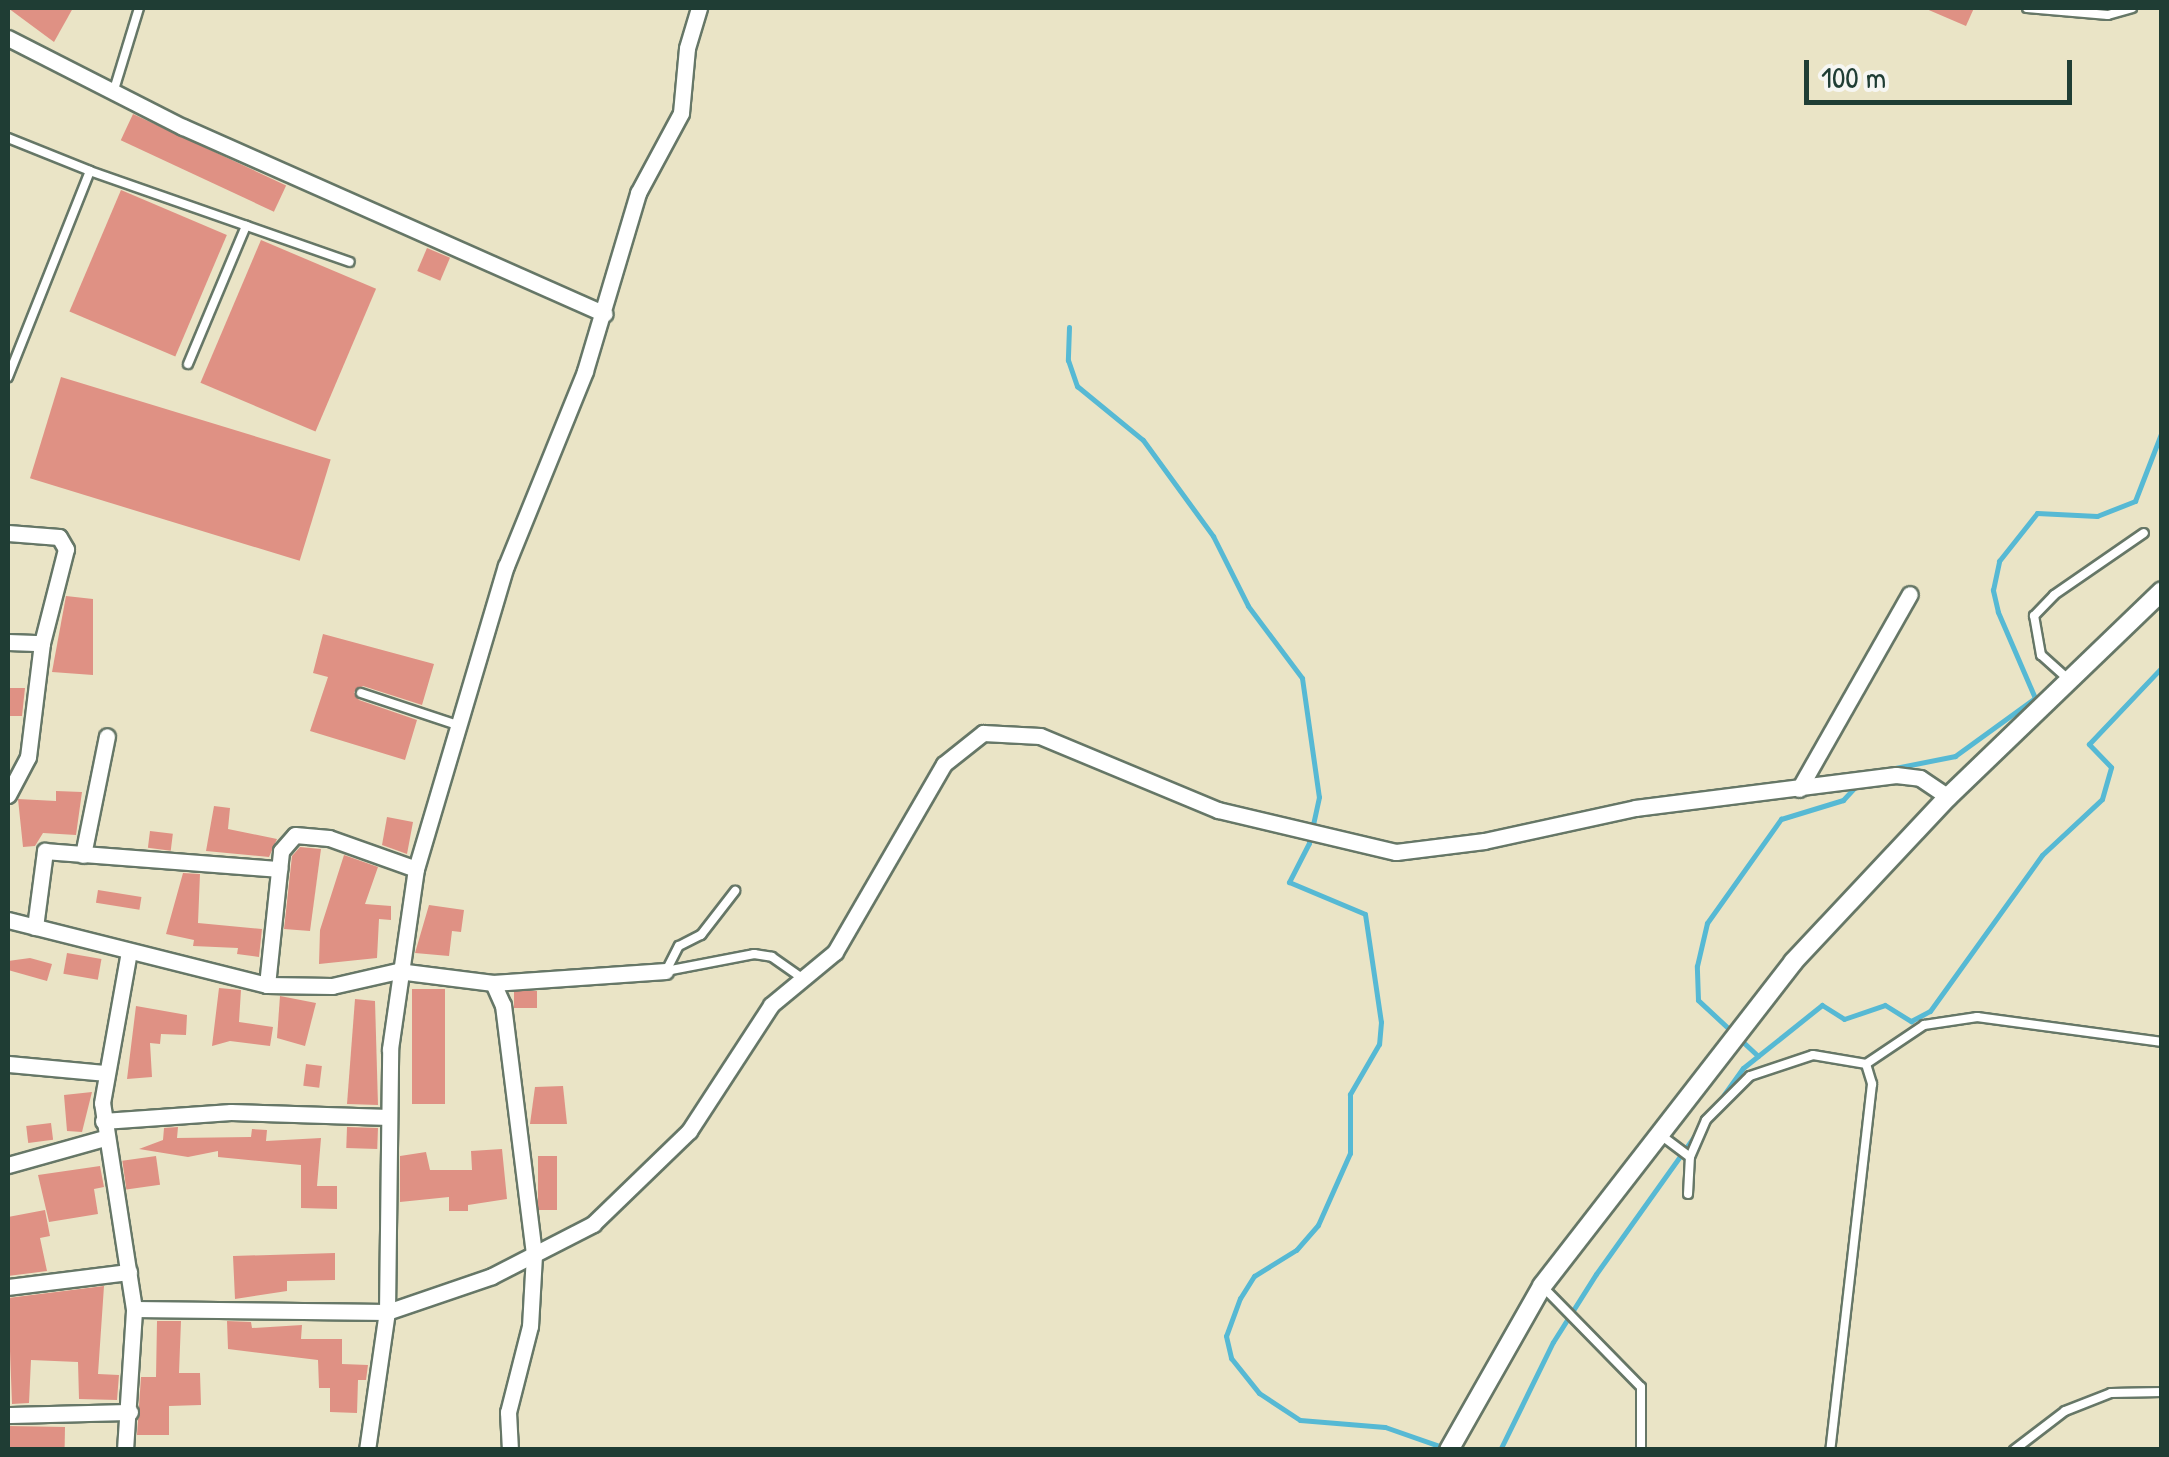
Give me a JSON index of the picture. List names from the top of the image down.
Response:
{
  "scale_bar": "100 m"
}
